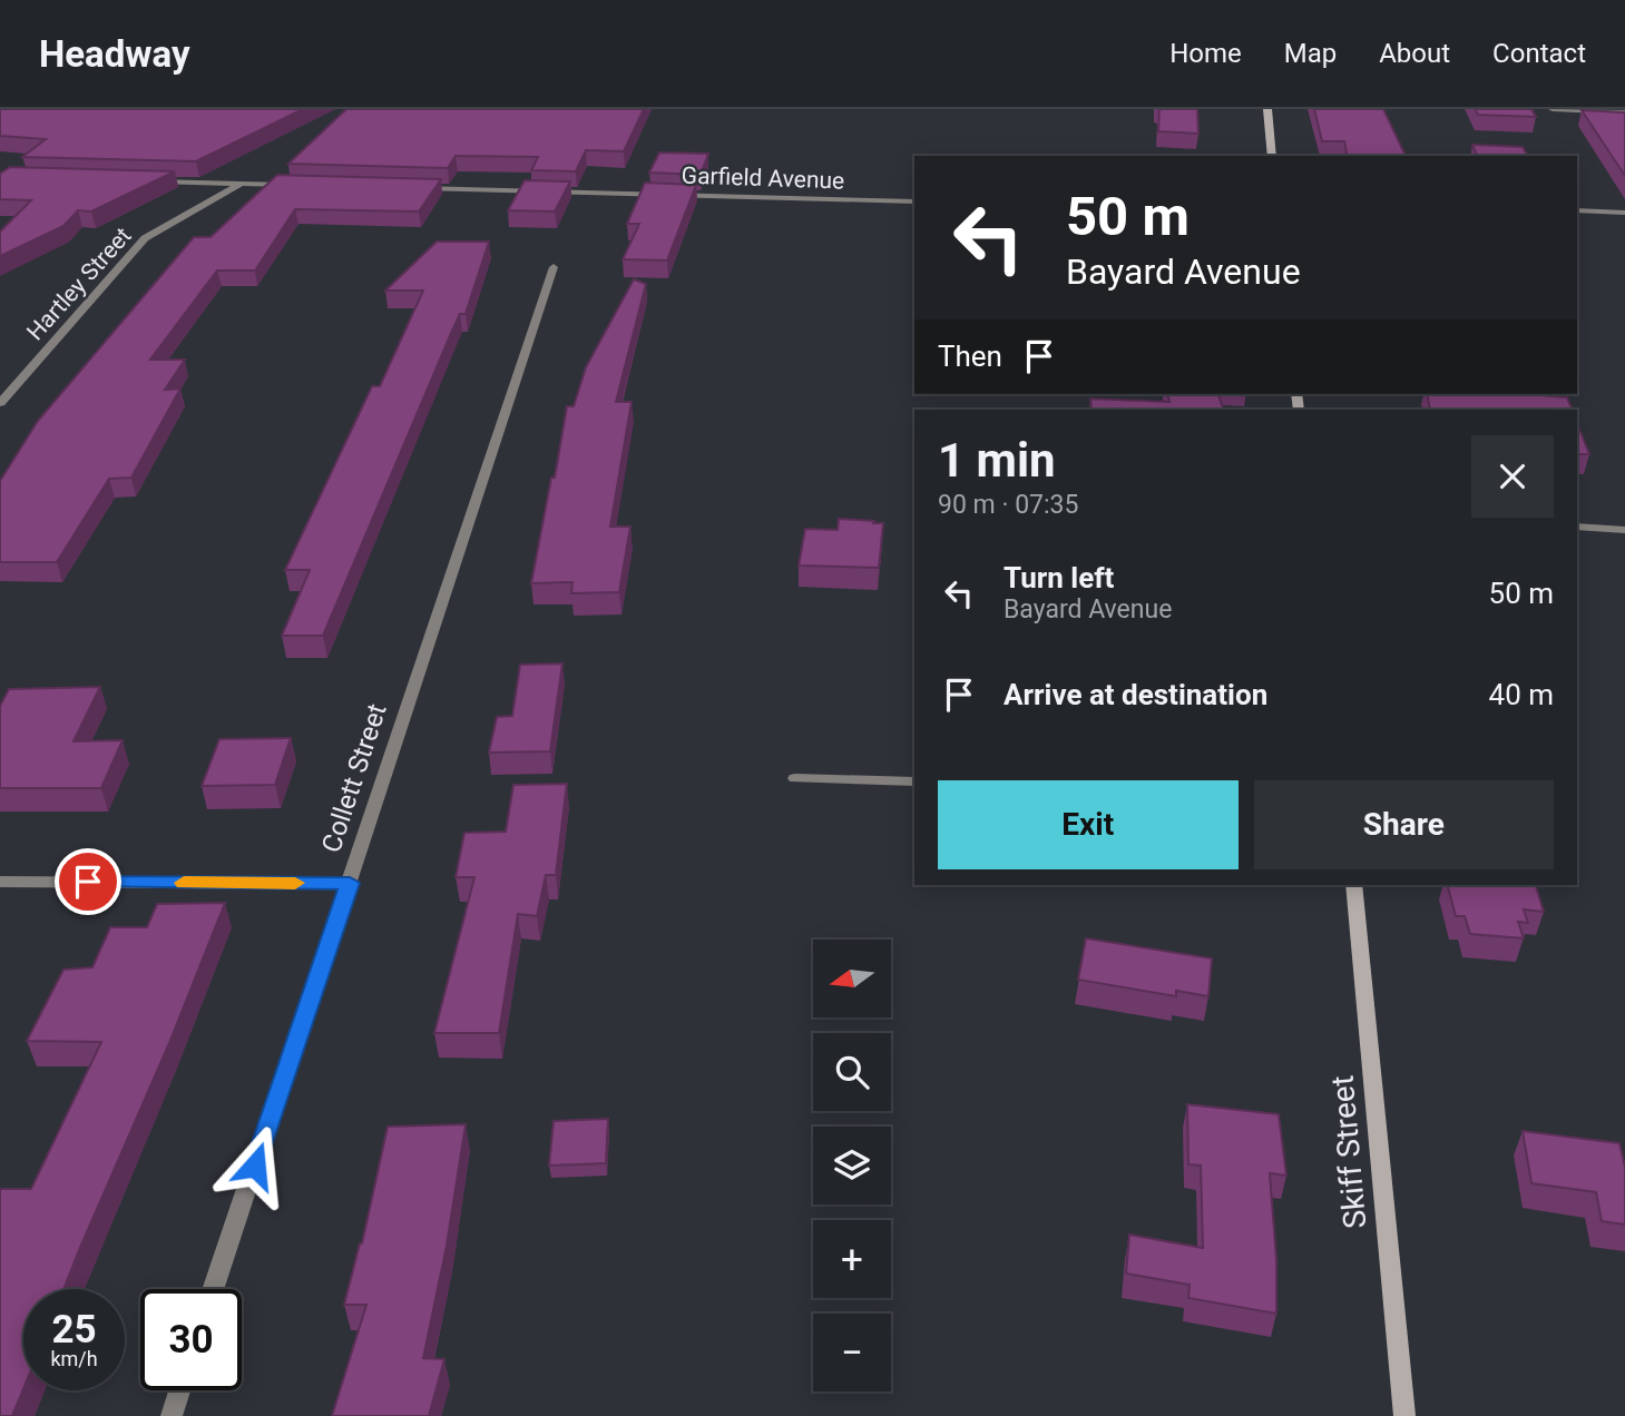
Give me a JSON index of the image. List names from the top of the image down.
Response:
{
  "streets": {
    "main road": ["Skiff Street"],
    "street": ["Garfield Avenue", "Hartley Street", "Collett Street"]
  },
  "north": "left",
  "page": {
    "header": "Headway",
    "nav": [
      "Home",
      "Map",
      "About",
      "Contact"
    ],
    "turn": ["50 m", "Bayard Avenue"],
    "then": "Then",
    "heading": ["1 min", "90 m · 07:35"],
    "list": [
      {
        "name": "Turn left",
        "note": "Bayard Avenue",
        "value": "50 m"
      },
      {
        "name": "Arrive at destination",
        "value": "40 m"
      }
    ],
    "buttons": ["Exit", "Share"],
    "map_buttons": ["+", "−"],
    "speed": "25 km/h",
    "limit": "30"
  }
}
